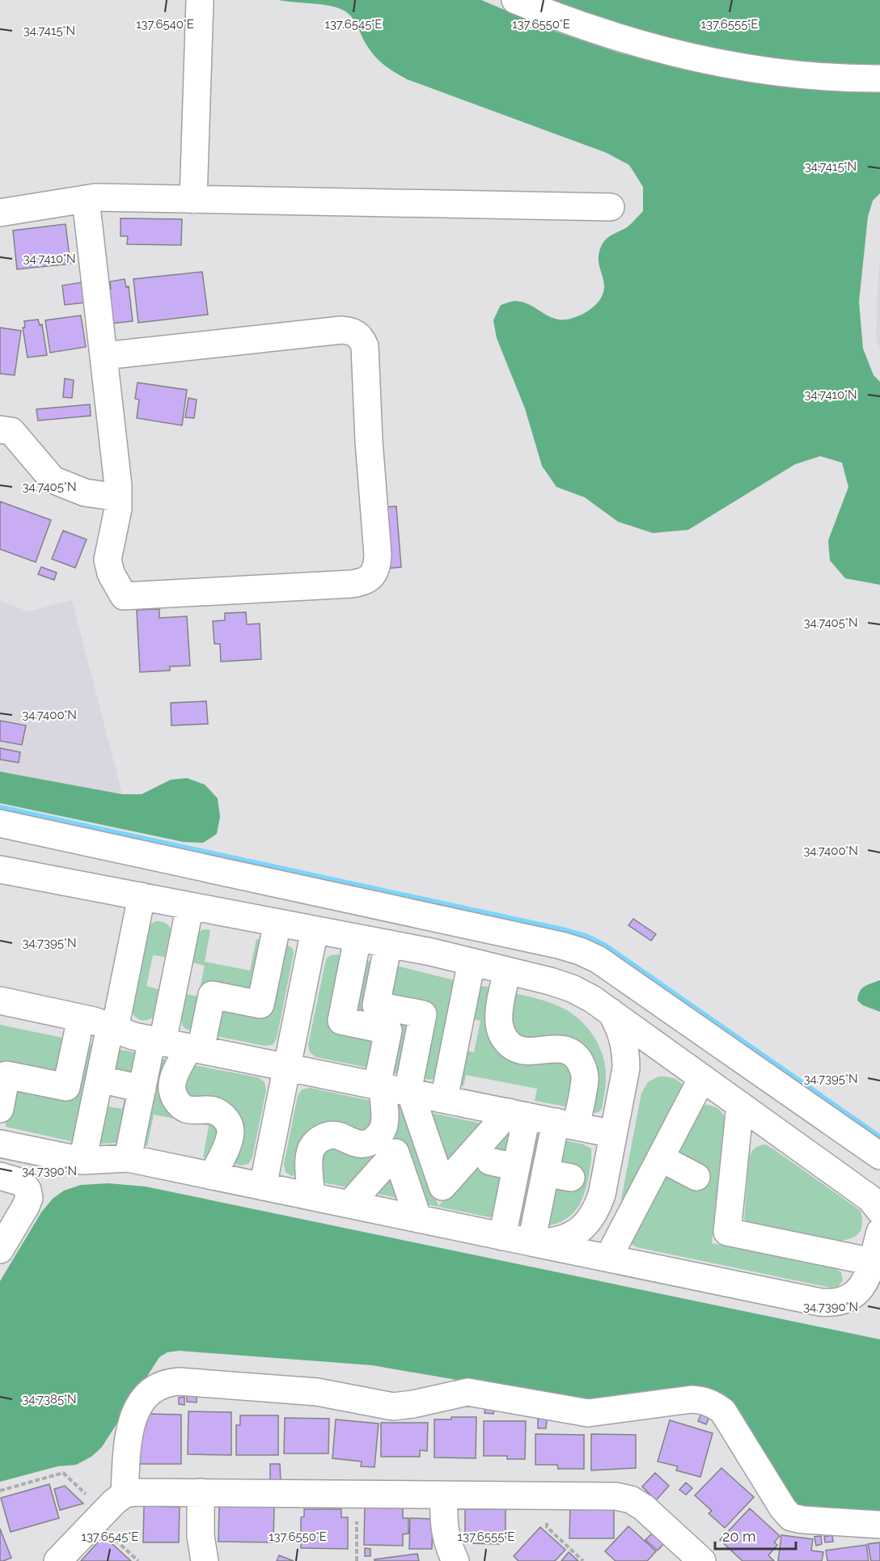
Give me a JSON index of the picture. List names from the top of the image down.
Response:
{
  "scale_bar": "20 m",
  "coordinates": [
    "137.6540°E",
    "137.6545°E",
    "137.6550°E",
    "137.6555°E",
    "34.7415°N",
    "34.7410°N",
    "34.7405°N",
    "34.7400°N",
    "34.7395°N",
    "34.7390°N",
    "34.7385°N"
  ]
}
